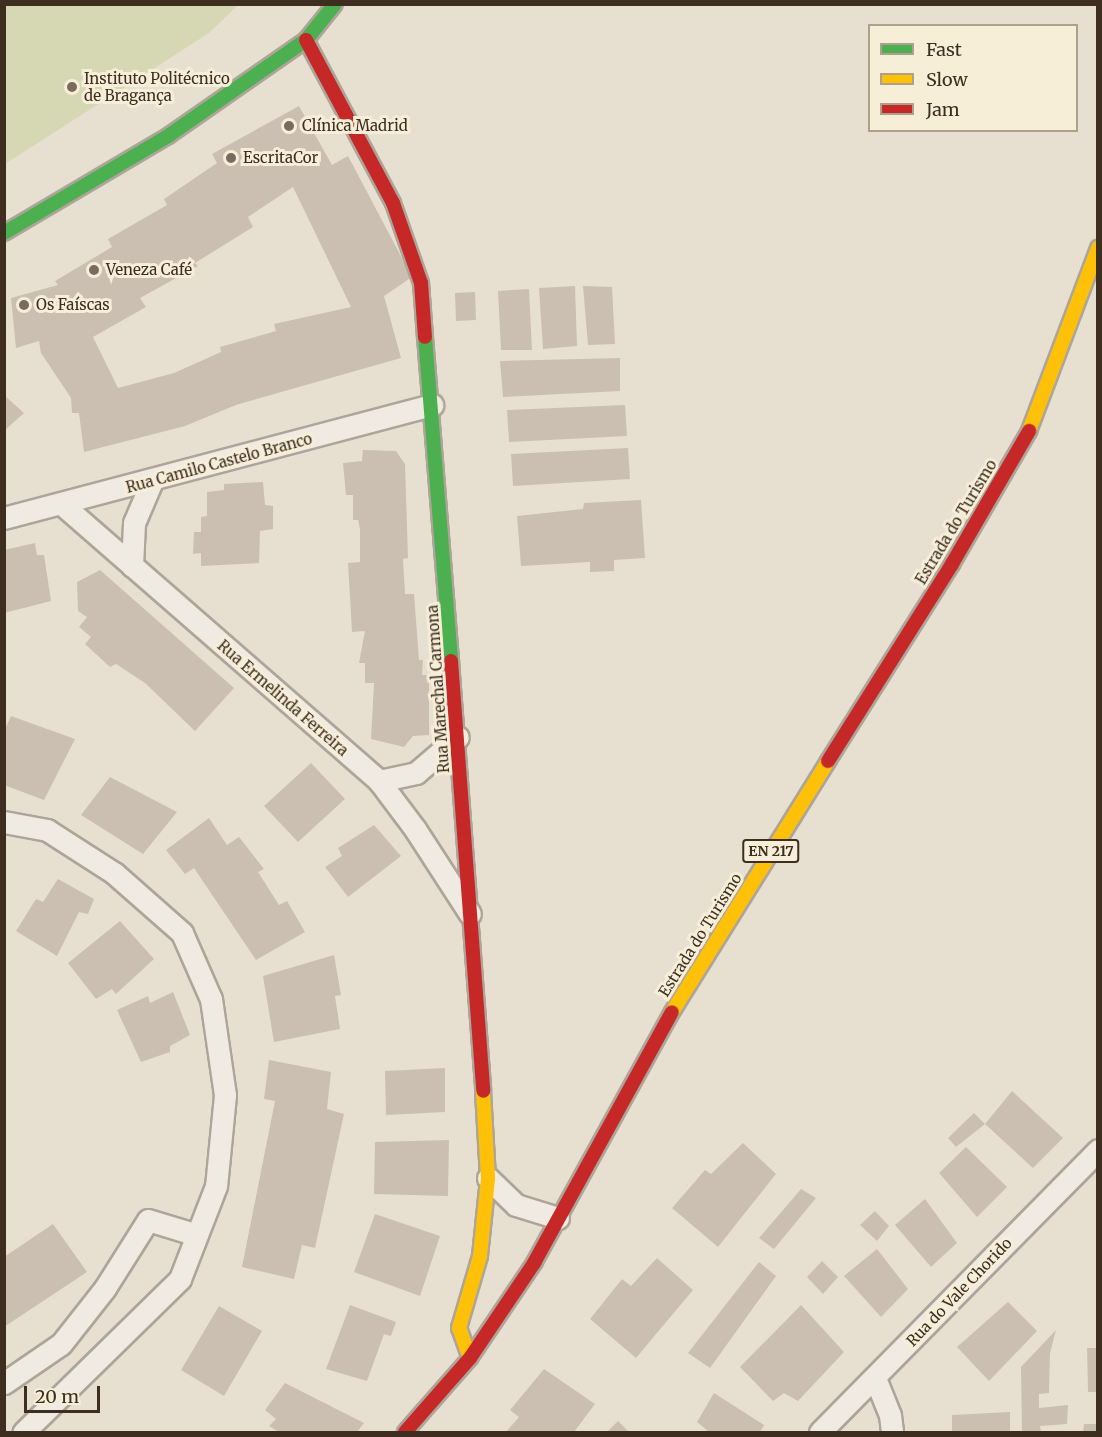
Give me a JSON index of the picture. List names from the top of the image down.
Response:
{
  "streets": {
    "street": [
      "Rua Camilo Castelo Branco",
      "Estrada do Turismo",
      "Rua Marechal Carmona",
      "Rua Ermelinda Ferreira",
      "EN 217",
      "Rua do Vale Chorido"
    ]
  },
  "crossings": [
    ["Rua Camilo Castelo Branco", "Rua Marechal Carmona"],
    ["Rua Camilo Castelo Branco", "Rua Ermelinda Ferreira"],
    ["Estrada do Turismo", "Rua Marechal Carmona"],
    ["Rua Marechal Carmona", "Rua Ermelinda Ferreira"]
  ],
  "places": [
    "Instituto Politécnico de Bragança",
    "Clínica Madrid",
    "EscritaCor",
    "Veneza Café",
    "Os Faíscas"
  ],
  "legend": ["Fast", "Slow", "Jam"],
  "scale_bar": "20 m"
}
